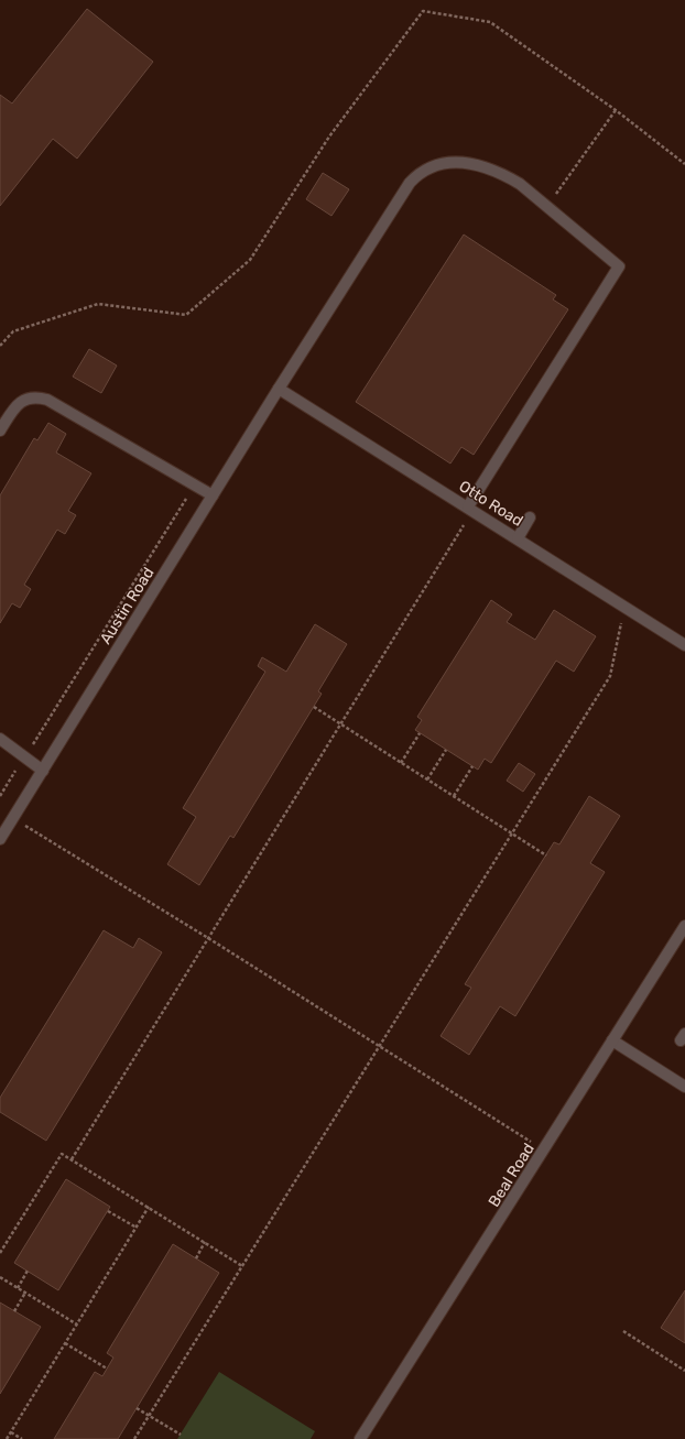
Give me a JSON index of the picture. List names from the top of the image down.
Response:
{
  "streets": {
    "street": ["Otto Road", "Austin Road", "Beal Road"]
  },
  "crossings": [
    ["Otto Road", "Austin Road"]
  ]
}
